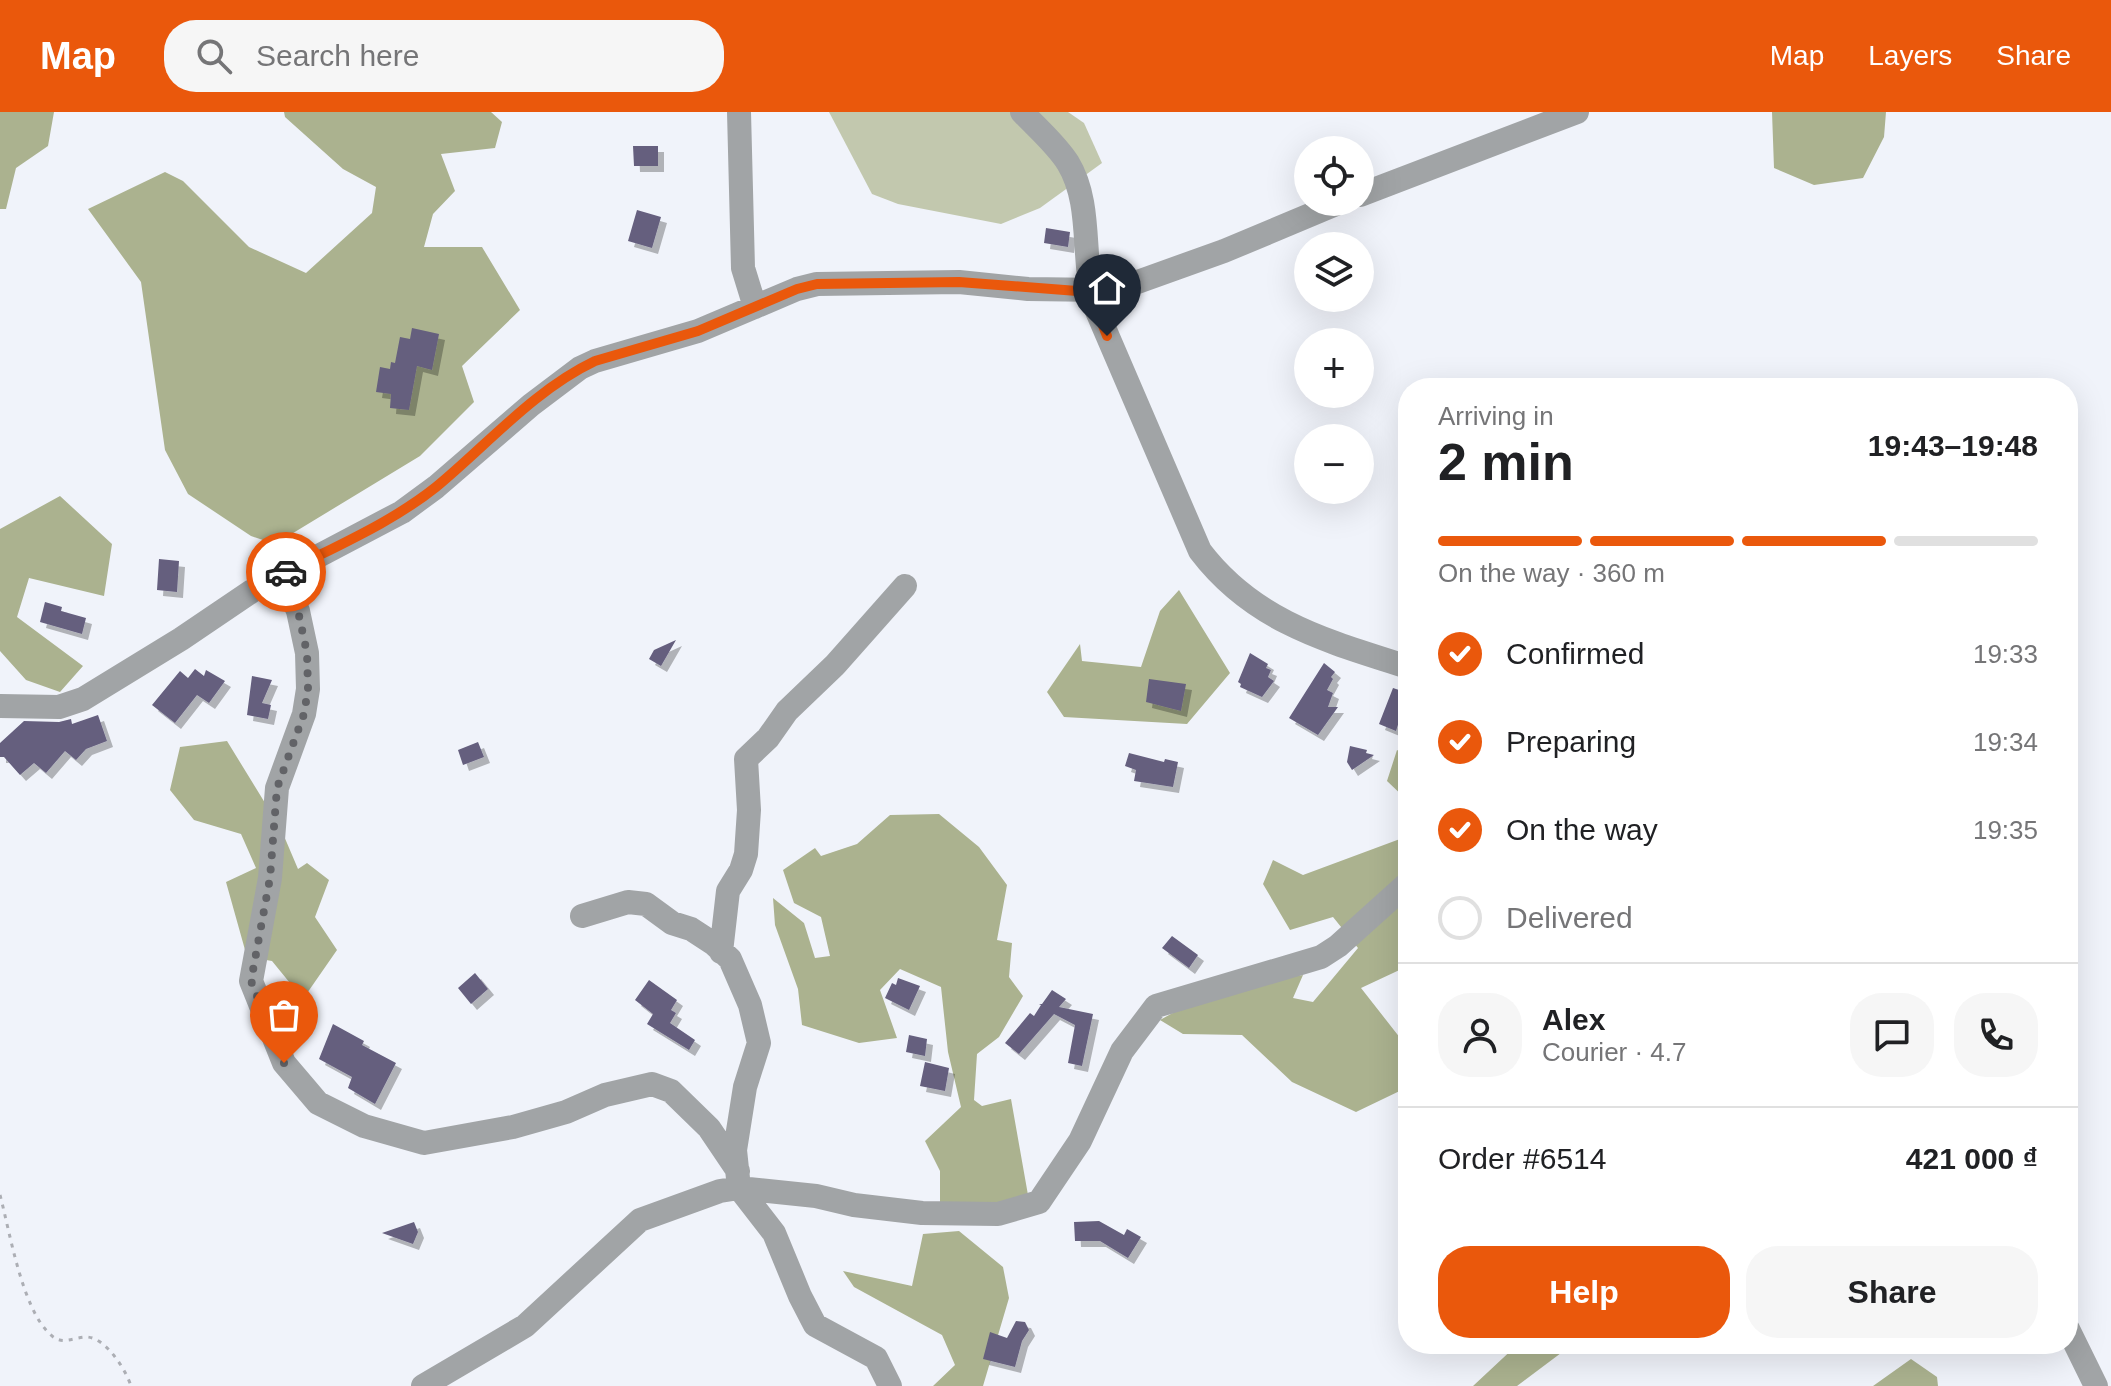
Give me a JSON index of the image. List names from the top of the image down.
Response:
{
  "page": {
    "header": "Map",
    "search": "Search here",
    "nav": ["Map", "Layers", "Share"],
    "map_buttons": ["+", "−"],
    "heading": ["2 min", "Arriving in", "19:43–19:48"],
    "panel": [
      "Alex",
      "Courier · 4.7",
      "Order #6514",
      "421 000 ₫"
    ],
    "bar": "On the way · 360 m",
    "list": [
      ["Confirmed", "19:33"],
      ["Preparing", "19:34"],
      ["On the way", "19:35"],
      "Delivered"
    ],
    "buttons": ["Help", "Share"]
  }
}
